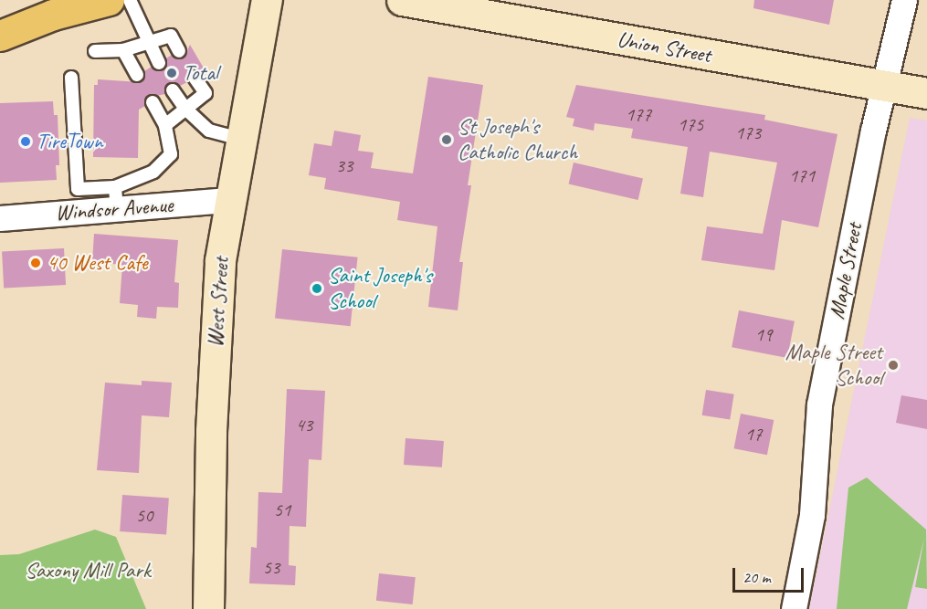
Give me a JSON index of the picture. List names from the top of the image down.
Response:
{
  "streets": {
    "main road": ["Union Street", "West Street"],
    "street": ["Windsor Avenue", "Maple Street"]
  },
  "crossings": [
    ["Union Street", "Maple Street"],
    ["Windsor Avenue", "West Street"]
  ],
  "parks": ["Saxony Mill Park"],
  "places": [
    "Total",
    "St Joseph's Catholic Church",
    "TireTown",
    "40 West Cafe",
    "Saint Joseph's School",
    "Maple Street School"
  ],
  "house_numbers": [
    "177",
    "175",
    "173",
    "33",
    "171",
    "19",
    "43",
    "17",
    "51",
    "50",
    "53"
  ],
  "scale_bar": "20 m"
}
